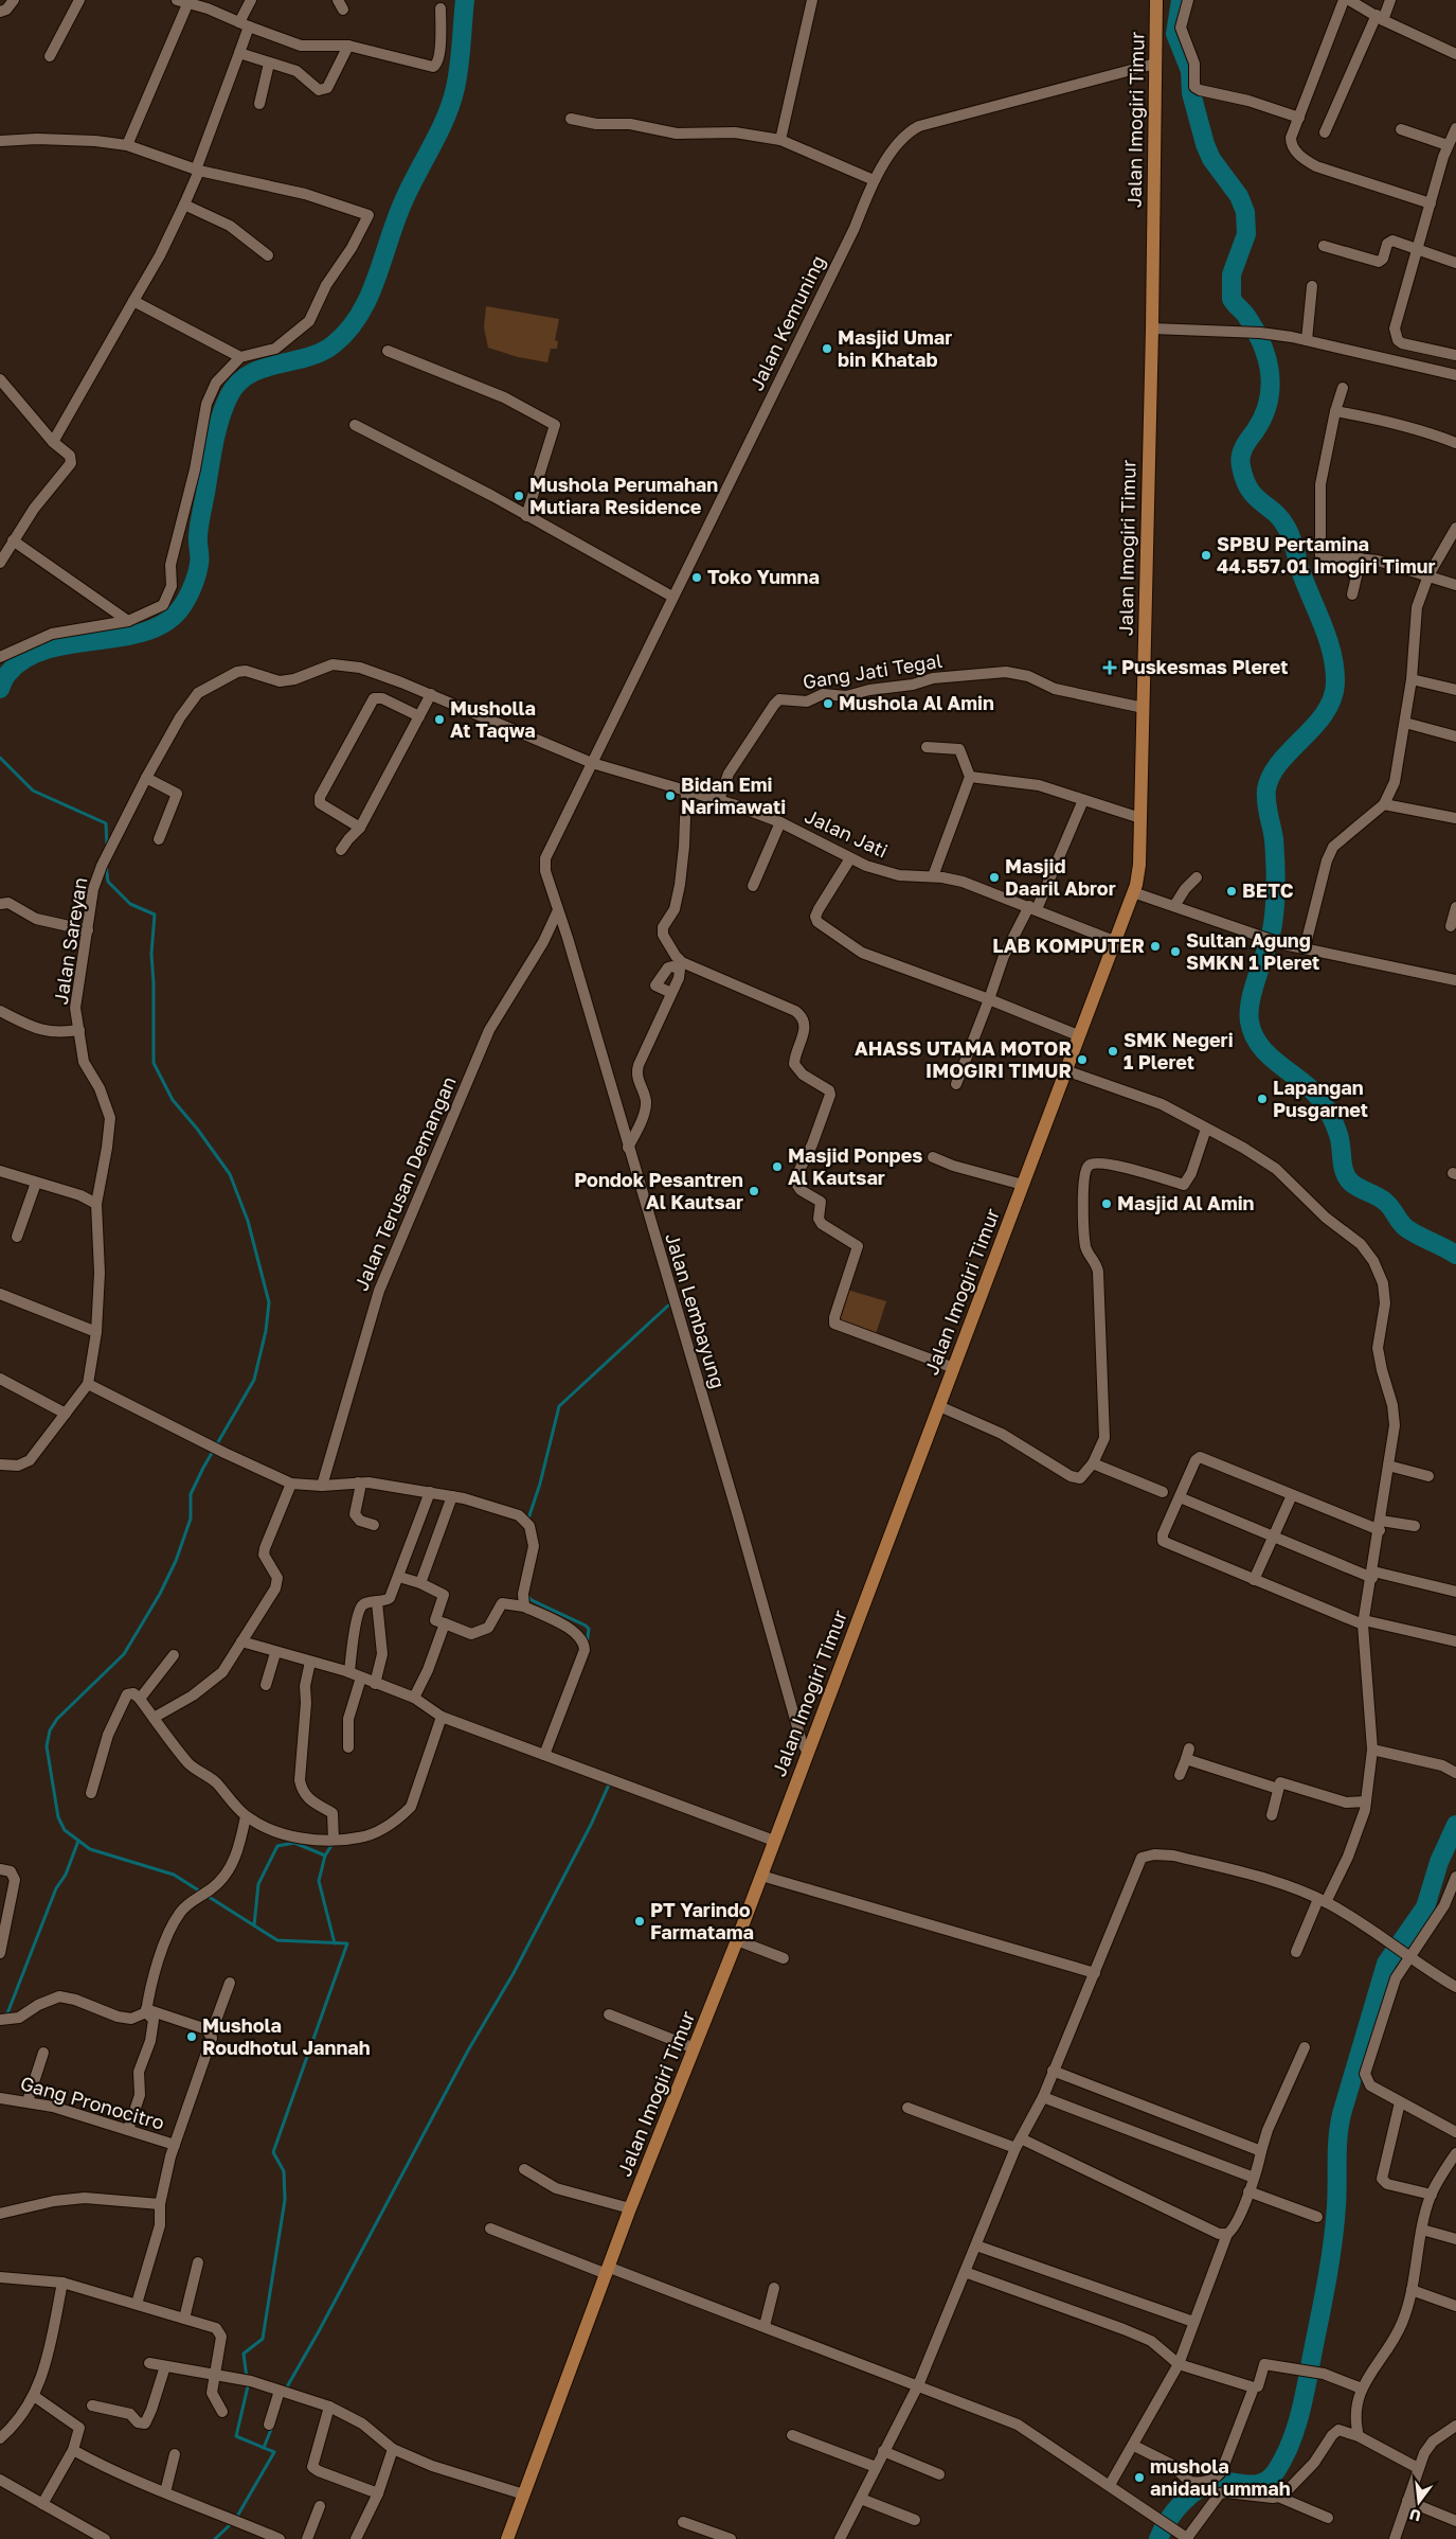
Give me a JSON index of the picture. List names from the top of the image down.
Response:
{
  "streets": {
    "main road": ["Jalan Imogiri Timur"],
    "street": [
      "Jalan Kemuning",
      "Gang Jati Tegal",
      "Jalan Jati",
      "Jalan Sareyan",
      "Jalan Terusan Demangan",
      "Jalan Lembayung",
      "Gang Pronocitro"
    ]
  },
  "crossings": [
    ["Jalan Imogiri Timur", "Jalan Kemuning"],
    ["Jalan Imogiri Timur", "Gang Jati Tegal"],
    ["Jalan Imogiri Timur", "Jalan Jati"],
    ["Jalan Imogiri Timur", "Jalan Lembayung"],
    ["Jalan Kemuning", "Jalan Jati"],
    ["Jalan Kemuning", "Jalan Lembayung"],
    ["Gang Jati Tegal", "Jalan Jati"],
    ["Jalan Jati", "Jalan Sareyan"],
    ["Jalan Jati", "Jalan Lembayung"],
    ["Jalan Terusan Demangan", "Jalan Lembayung"]
  ],
  "places": {
    "other": [
      "Masjid Umar bin Khatab",
      "Mushola Perumahan Mutiara Residence",
      "SPBU Pertamina 44.557.01 Imogiri Timur",
      "Toko Yumna",
      "Mushola Al Amin",
      "Musholla At Taqwa",
      "Bidan Emi Narimawati",
      "Masjid Daaril Abror",
      "BETC",
      "LAB KOMPUTER",
      "Sultan Agung SMKN 1 Pleret",
      "SMK Negeri 1 Pleret",
      "AHASS UTAMA MOTOR IMOGIRI TIMUR",
      "Lapangan Pusgarnet",
      "Masjid Ponpes Al Kautsar",
      "Pondok Pesantren Al Kautsar",
      "Masjid Al Amin",
      "PT Yarindo Farmatama",
      "Mushola Roudhotul Jannah",
      "mushola anidaul ummah"
    ],
    "health": ["Puskesmas Pleret"]
  },
  "north": "bottom"
}
